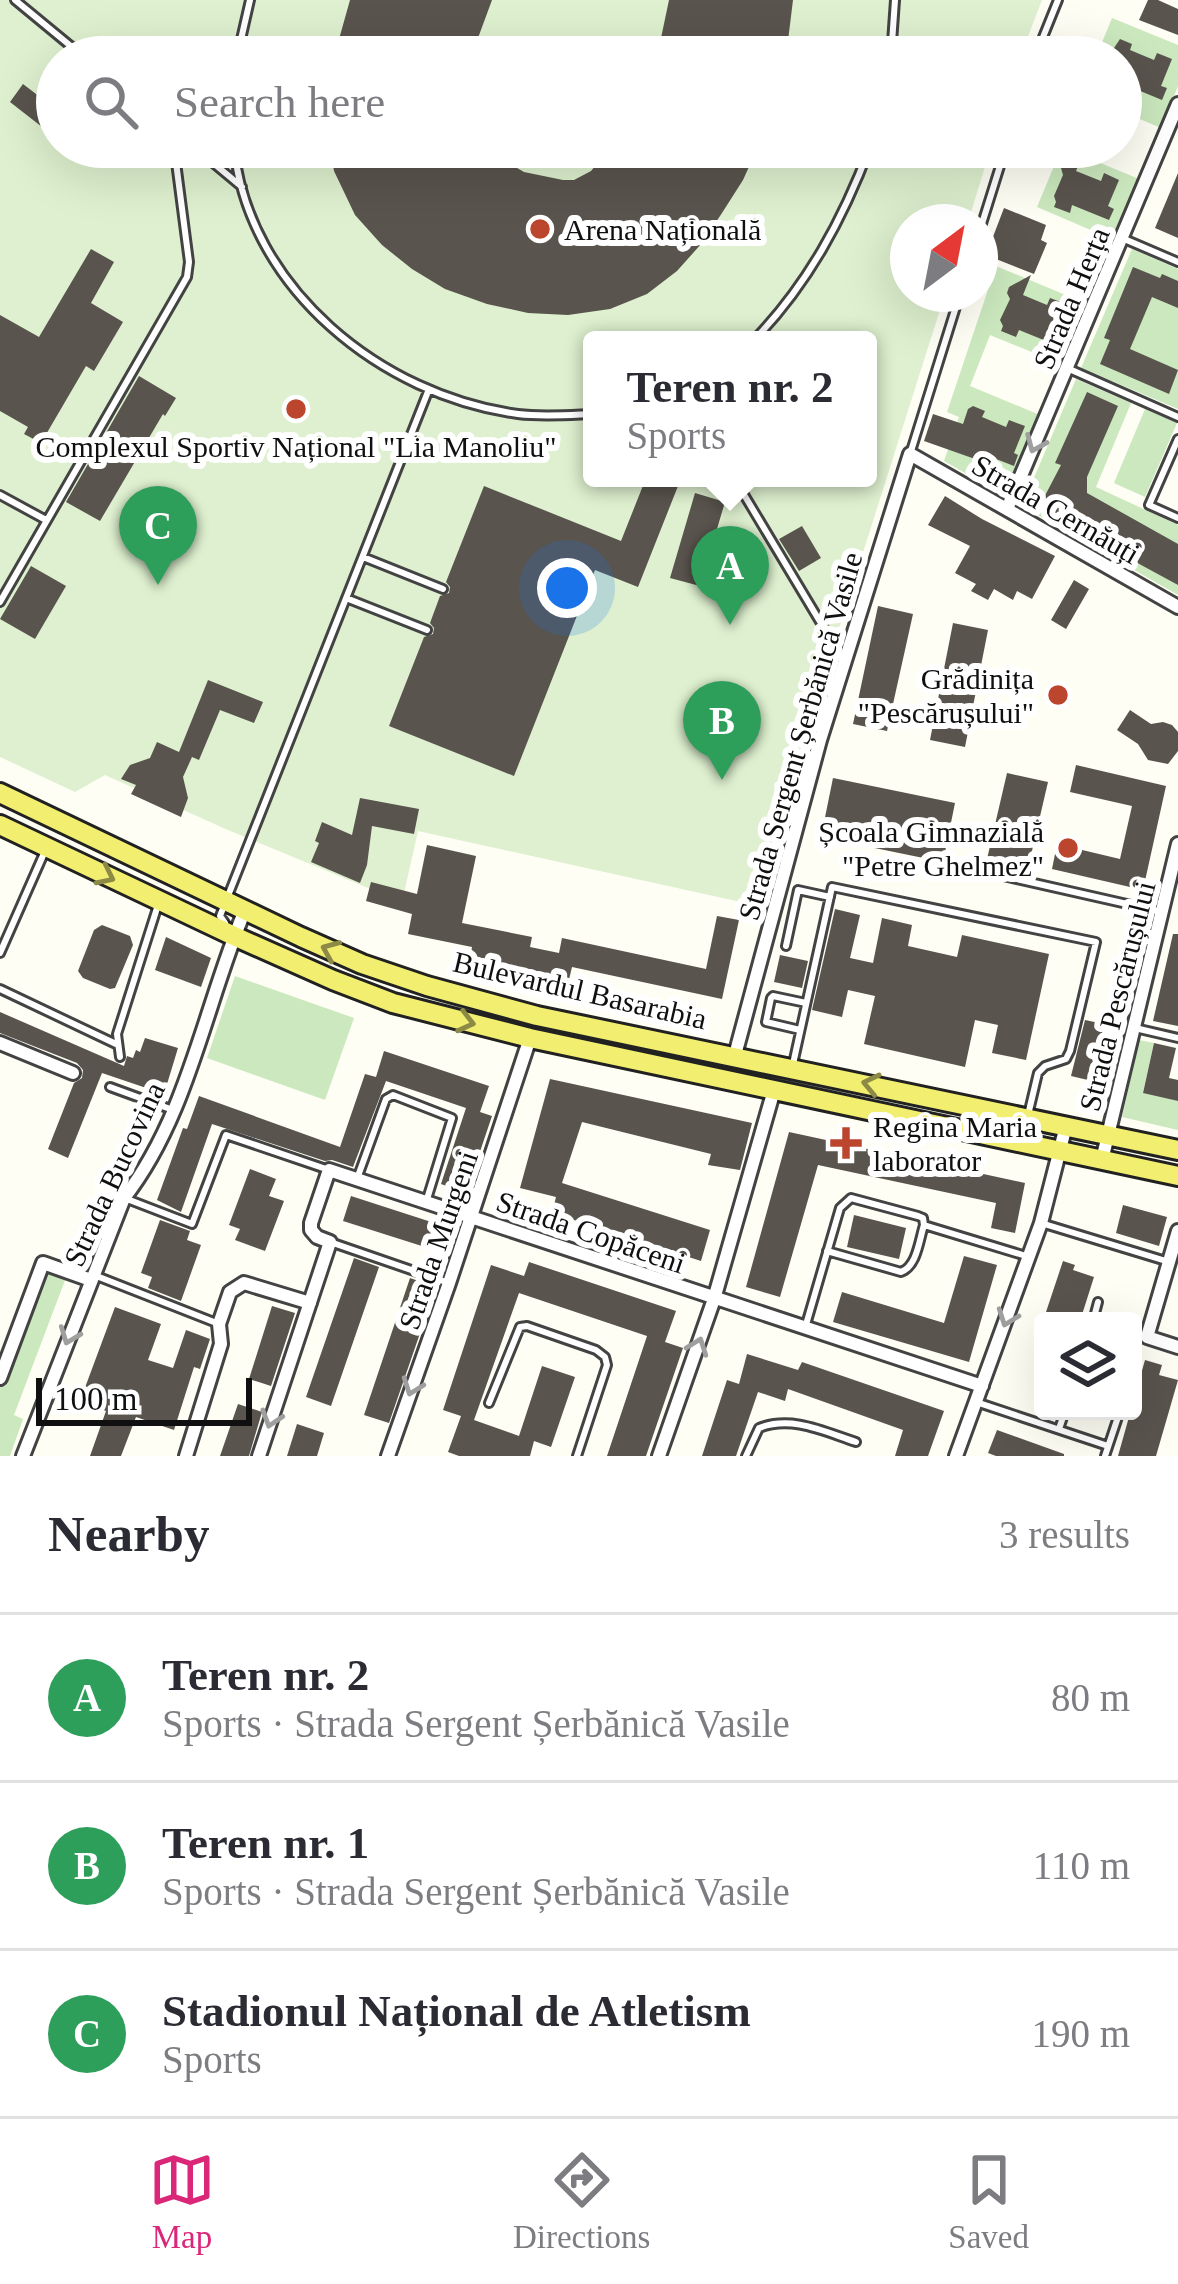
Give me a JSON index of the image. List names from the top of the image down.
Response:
{
  "streets": {
    "main road": ["Bulevardul Basarabia"],
    "street": [
      "Strada Herța",
      "Strada Cernăuți",
      "Strada Sergent Șerbănică Vasile",
      "Strada Pescărușului",
      "Strada Bucovina",
      "Strada Copăceni",
      "Strada Murgeni"
    ]
  },
  "crossings": [
    ["Strada Herța", "Strada Cernăuți"],
    ["Strada Cernăuți", "Strada Sergent Șerbănică Vasile"],
    ["Strada Sergent Șerbănică Vasile", "Bulevardul Basarabia"],
    ["Bulevardul Basarabia", "Strada Pescărușului"],
    ["Bulevardul Basarabia", "Strada Bucovina"],
    ["Bulevardul Basarabia", "Strada Murgeni"],
    ["Strada Copăceni", "Strada Murgeni"]
  ],
  "one_way": ["Strada Murgeni"],
  "places": {
    "other": [
      "Arena Națională",
      "Complexul Sportiv Național \"Lia Manoliu\"",
      "Grădinița \"Pescărușului\"",
      "Școala Gimnazială \"Petre Ghelmez\""
    ],
    "health": ["Regina Maria laborator"]
  },
  "scale_bar": "100 m",
  "north": "top right",
  "page": {
    "search": "Search here",
    "popup": ["Teren nr. 2", "Sports"],
    "pins": ["C", "A", "B"],
    "scale": "100 m",
    "heading": ["Nearby", "3 results"],
    "list": [
      {
        "mark": "A",
        "name": "Teren nr. 2",
        "note": "Sports · Strada Sergent Șerbănică Vasile",
        "value": "80 m"
      },
      {
        "mark": "B",
        "name": "Teren nr. 1",
        "note": "Sports · Strada Sergent Șerbănică Vasile",
        "value": "110 m"
      },
      {
        "mark": "C",
        "name": "Stadionul Național de Atletism",
        "note": "Sports",
        "value": "190 m"
      }
    ],
    "nav": ["Map", "Directions", "Saved"]
  }
}
